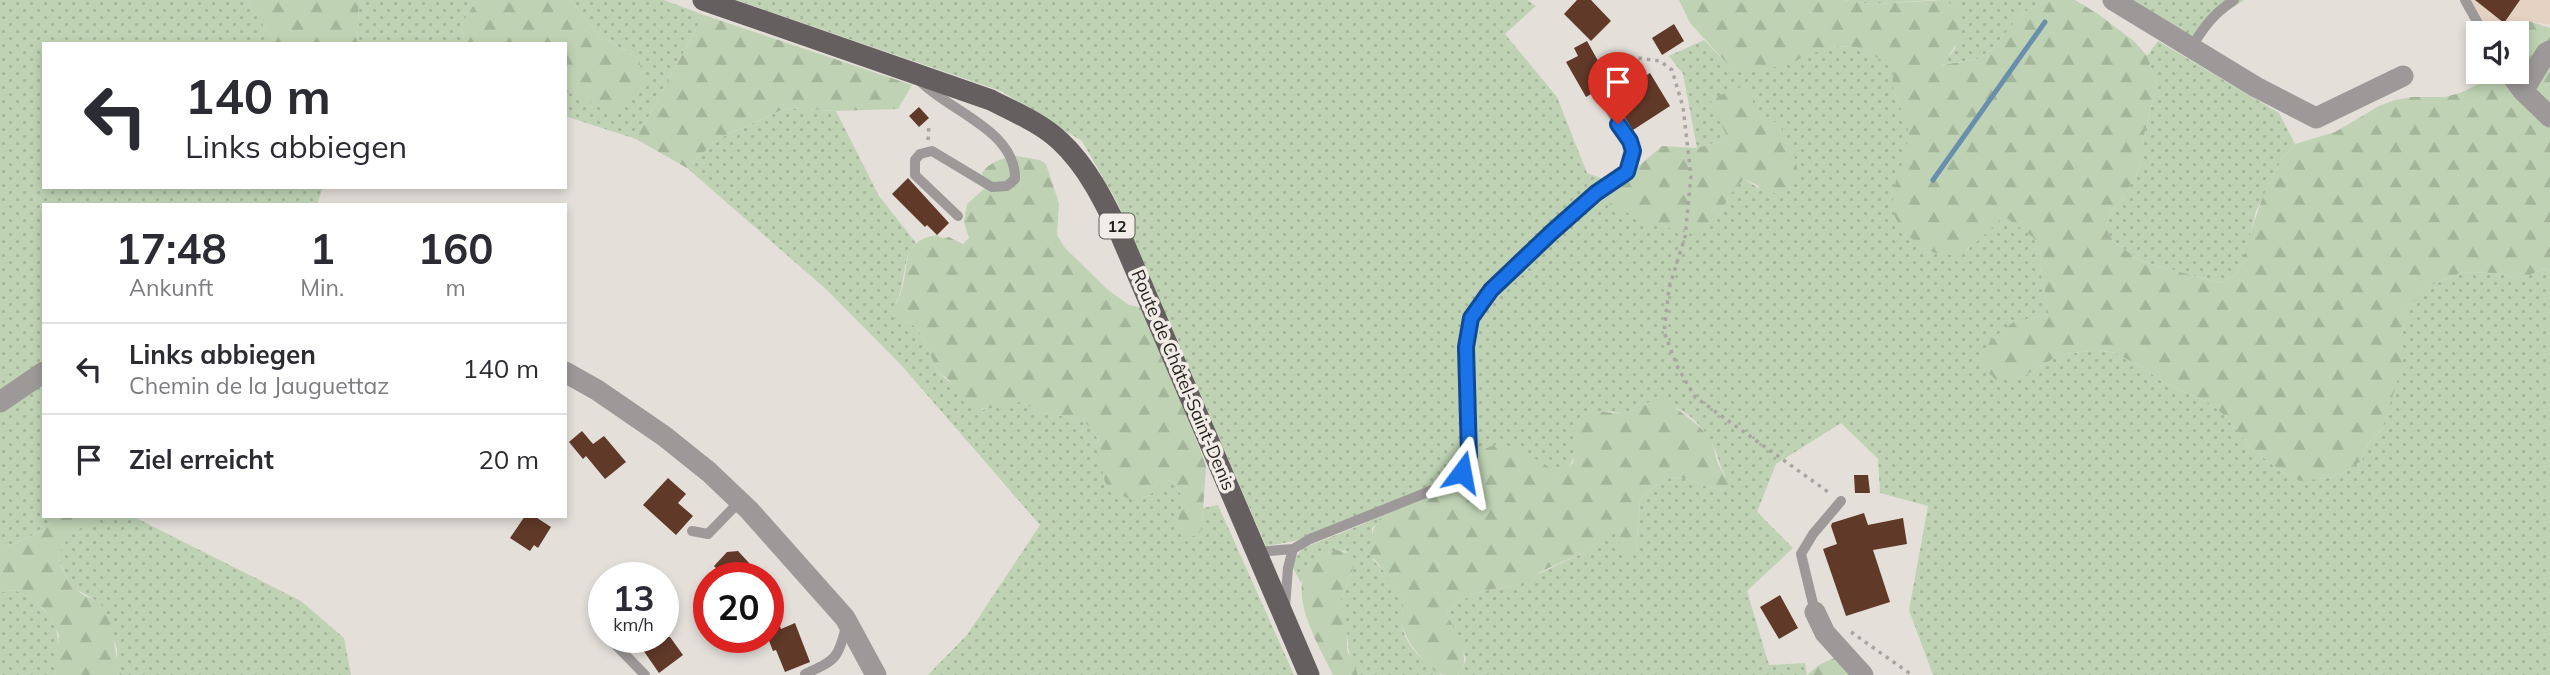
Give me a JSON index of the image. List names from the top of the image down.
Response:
{
  "streets": {
    "main road": ["12", "Route de Châtel-Saint-Denis"]
  },
  "page": {
    "turn": ["140 m", "Links abbiegen"],
    "eta": [
      "17:48",
      "Ankunft",
      "1",
      "Min.",
      "160",
      "m"
    ],
    "list": [
      {
        "name": "Links abbiegen",
        "note": "Chemin de la Jauguettaz",
        "value": "140 m"
      },
      {
        "name": "Ziel erreicht",
        "value": "20 m"
      }
    ],
    "speed": "13 km/h",
    "limit": "20"
  }
}
